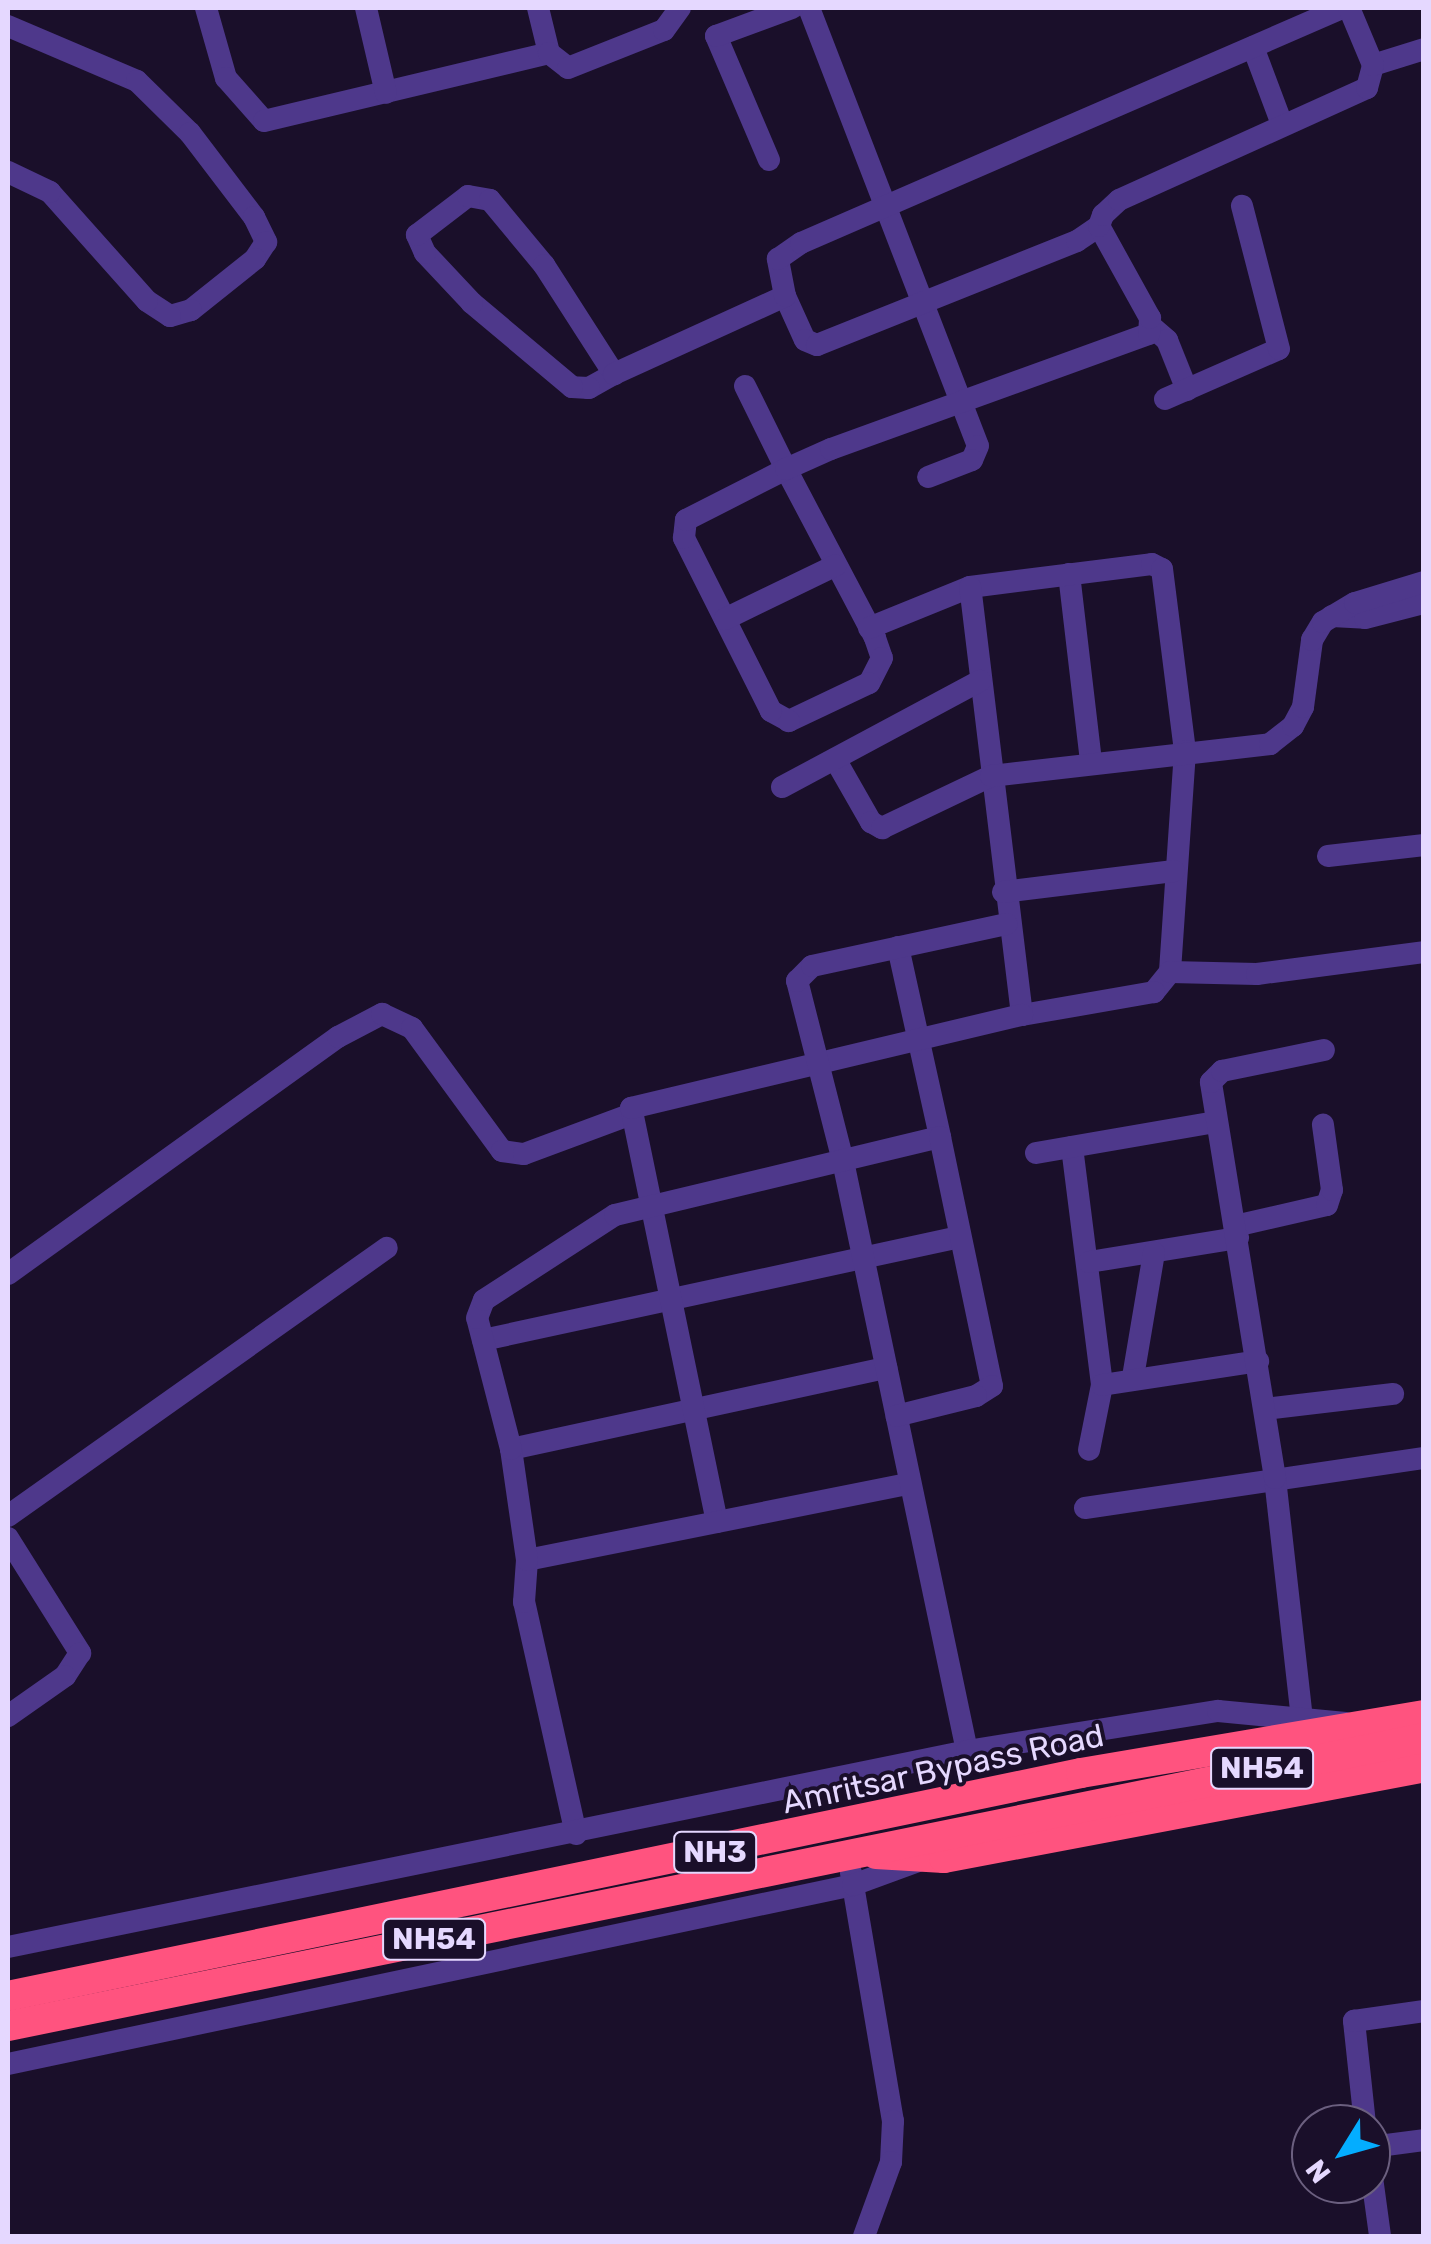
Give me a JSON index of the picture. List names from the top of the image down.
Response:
{
  "streets": {
    "highway": ["NH54", "Amritsar Bypass Road", "NH3"]
  },
  "crossings": [
    ["NH54", "Amritsar Bypass Road"]
  ],
  "north": "bottom left"
}
